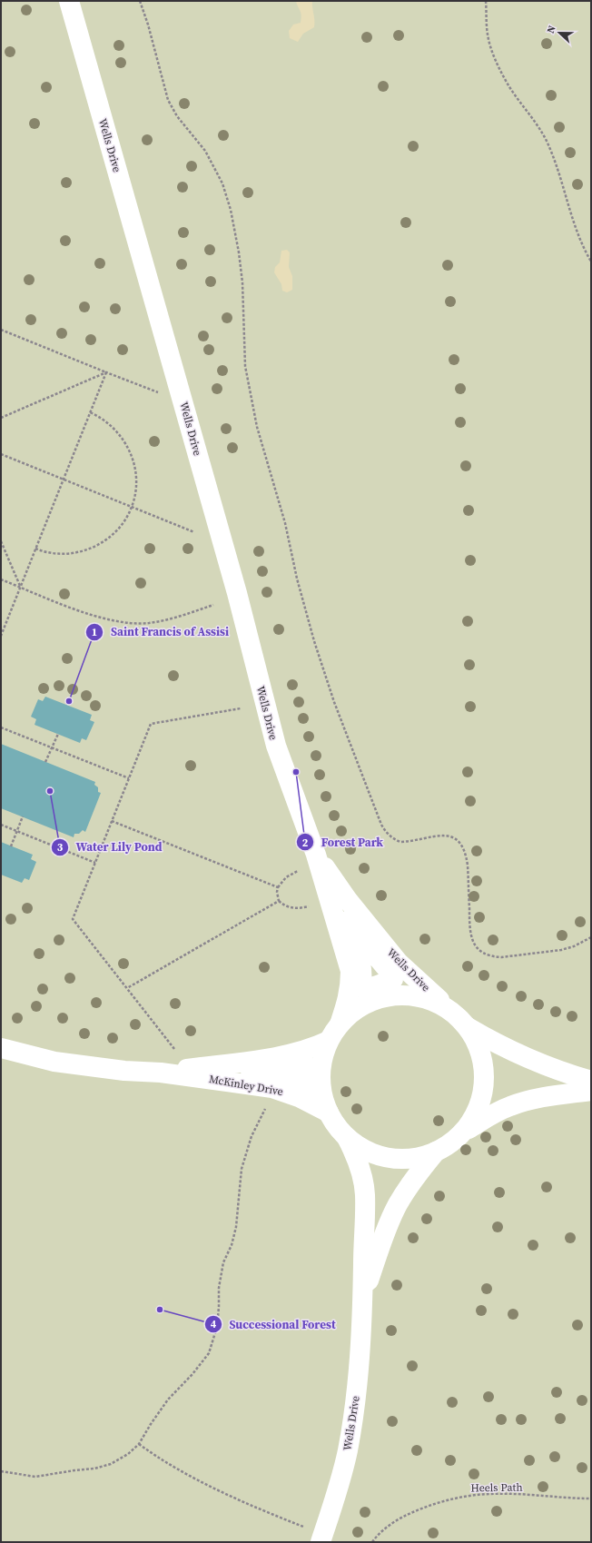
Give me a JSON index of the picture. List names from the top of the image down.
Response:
{
  "streets": {
    "street": ["Wells Drive", "McKinley Drive"],
    "path": ["Heels Path"]
  },
  "places": [
    "Saint Francis of Assisi",
    "Forest Park",
    "Water Lily Pond",
    "Successional Forest"
  ],
  "north": "left"
}
